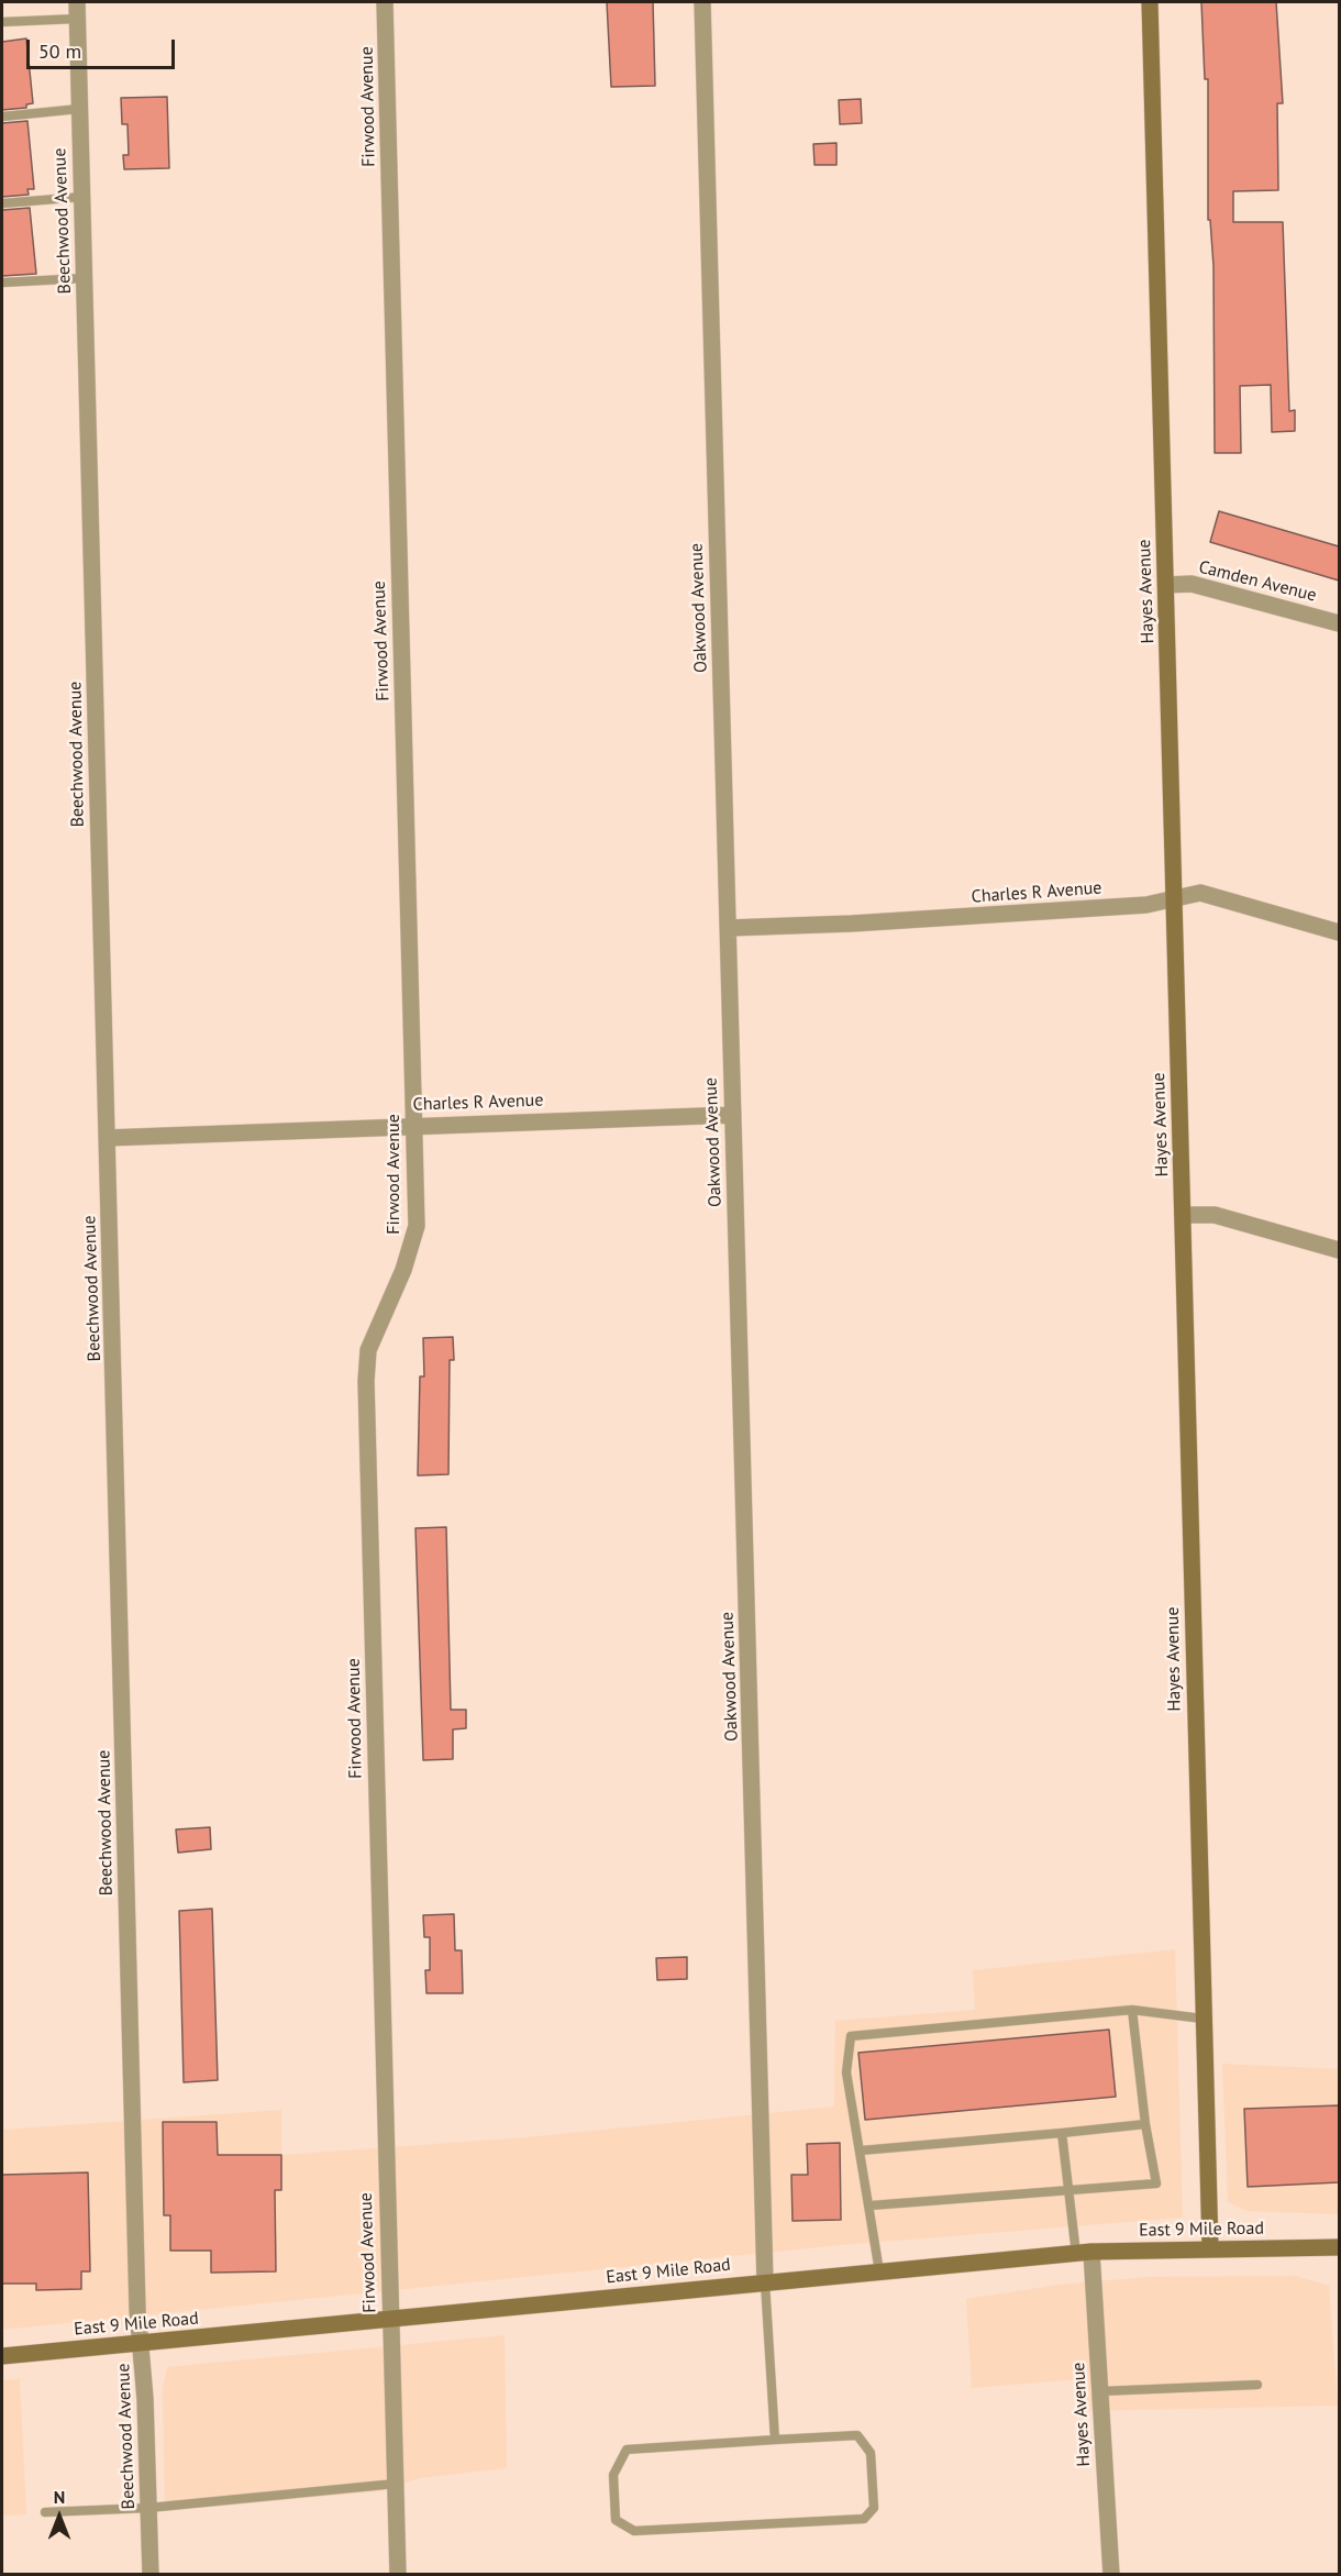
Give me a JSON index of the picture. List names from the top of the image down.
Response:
{
  "streets": {
    "street": [
      "Firwood Avenue",
      "Beechwood Avenue",
      "Camden Avenue",
      "Hayes Avenue",
      "Oakwood Avenue",
      "Charles R Avenue",
      "East 9 Mile Road"
    ]
  },
  "crossings": [
    ["Firwood Avenue", "Charles R Avenue"],
    ["Firwood Avenue", "East 9 Mile Road"],
    ["Beechwood Avenue", "Charles R Avenue"],
    ["Beechwood Avenue", "East 9 Mile Road"],
    ["Camden Avenue", "Hayes Avenue"],
    ["Hayes Avenue", "Charles R Avenue"],
    ["Hayes Avenue", "East 9 Mile Road"],
    ["Oakwood Avenue", "Charles R Avenue"],
    ["Oakwood Avenue", "East 9 Mile Road"]
  ],
  "scale_bar": "50 m",
  "north": "top"
}
